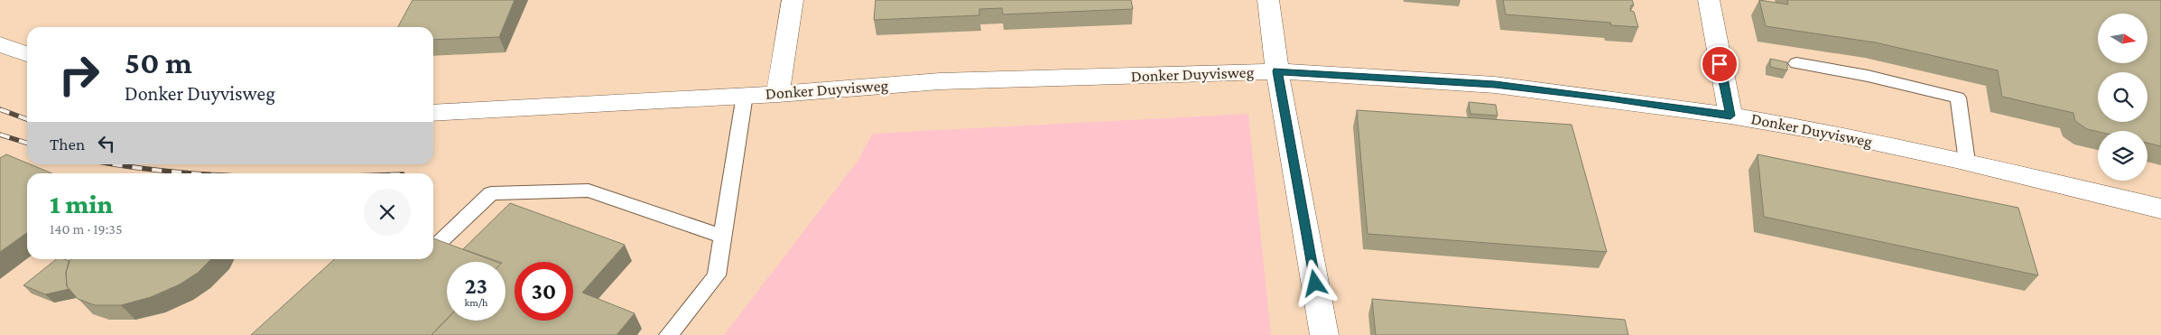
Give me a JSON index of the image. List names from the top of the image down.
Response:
{
  "streets": {
    "street": ["Donker Duyvisweg"]
  },
  "north": "right",
  "page": {
    "turn": ["50 m", "Donker Duyvisweg"],
    "then": "Then",
    "heading": ["1 min", "140 m · 19:35"],
    "speed": "23 km/h",
    "limit": "30"
  }
}
